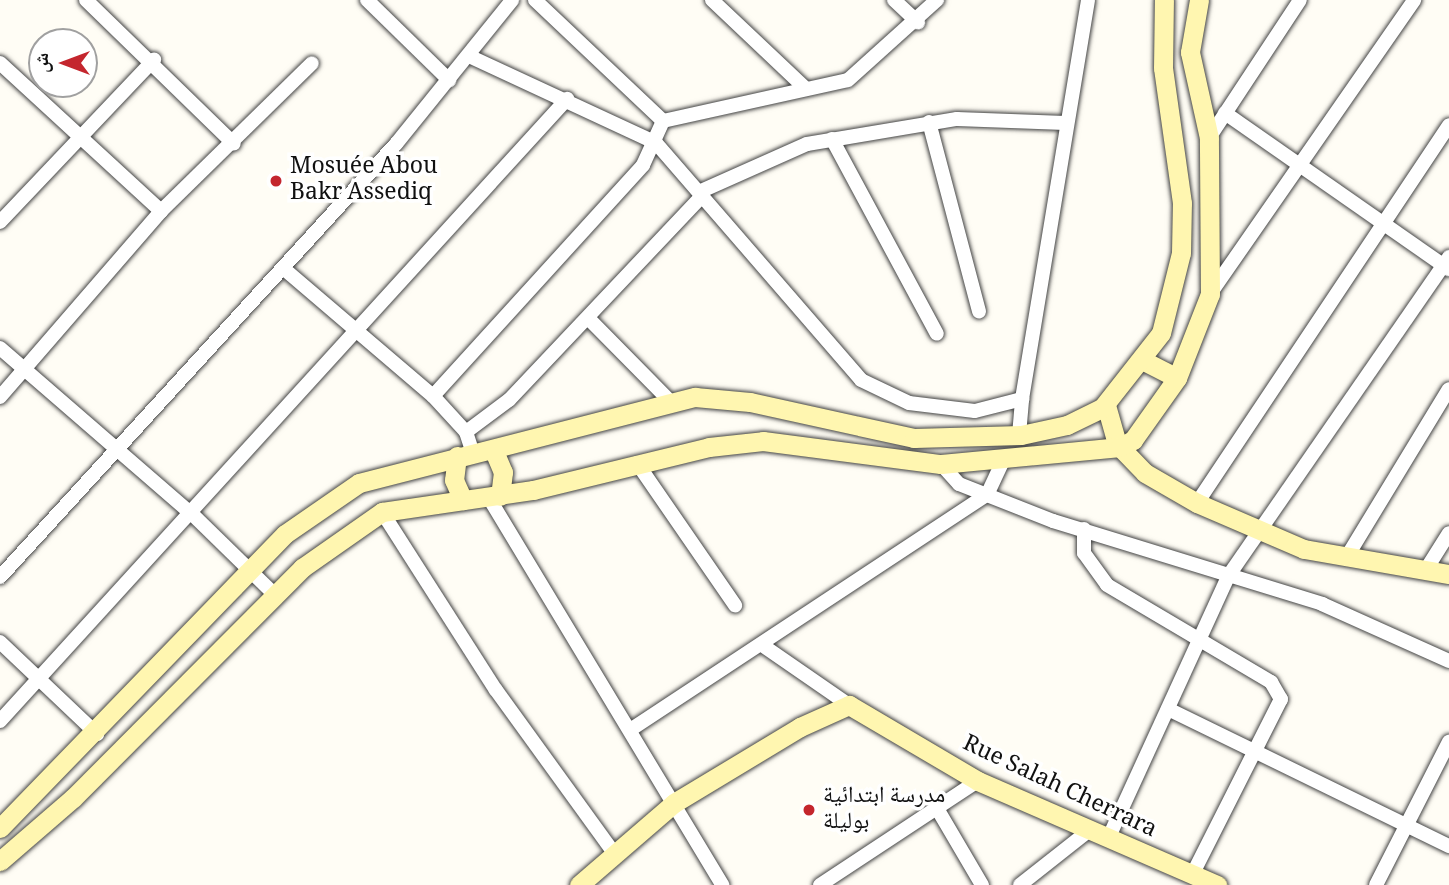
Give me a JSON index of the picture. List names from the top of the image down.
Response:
{
  "streets": {
    "main road": ["Rue Salah Cherrara"]
  },
  "places": ["Mosuée Abou Bakr Assediq", "مدرسة ابتدائية بوليلة"],
  "north": "left"
}
